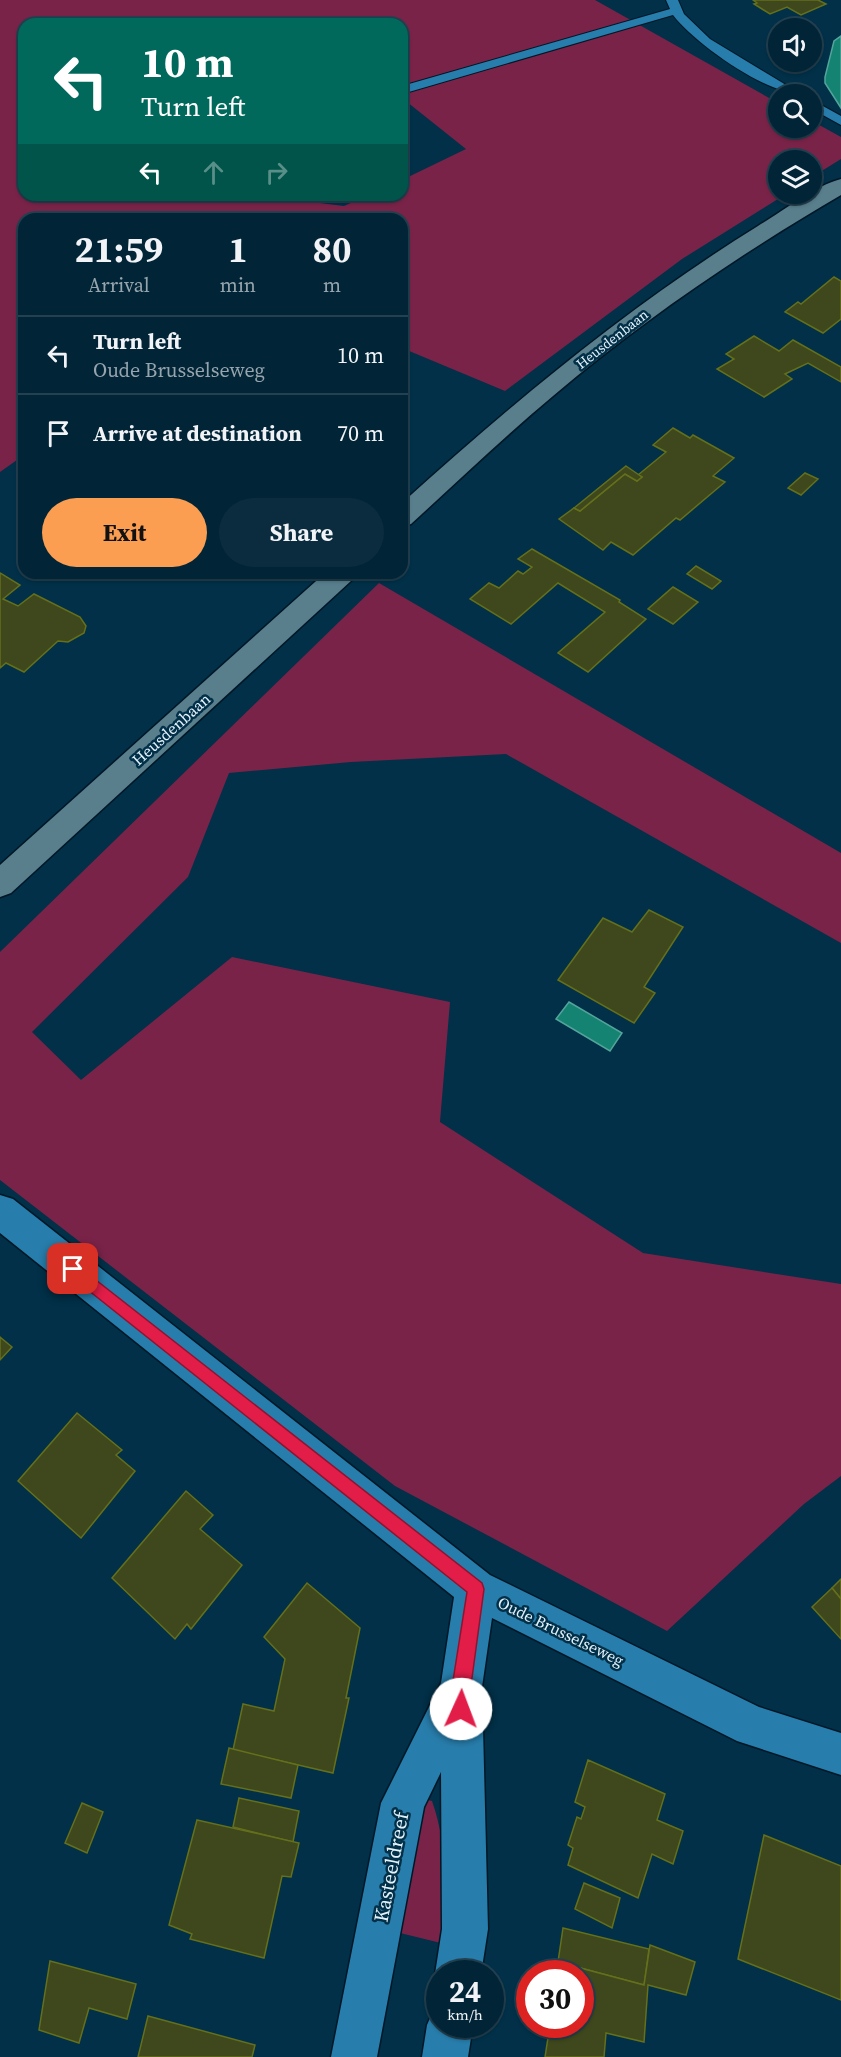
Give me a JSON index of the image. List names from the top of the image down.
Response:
{
  "streets": {
    "main road": ["Heusdenbaan"],
    "street": ["Oude Brusselseweg", "Kasteeldreef"]
  },
  "crossings": [
    ["Oude Brusselseweg", "Kasteeldreef"]
  ],
  "page": {
    "turn": ["10 m", "Turn left"],
    "eta": [
      "21:59",
      "Arrival",
      "1",
      "min",
      "80",
      "m"
    ],
    "list": [
      {
        "name": "Turn left",
        "note": "Oude Brusselseweg",
        "value": "10 m"
      },
      {
        "name": "Arrive at destination",
        "value": "70 m"
      }
    ],
    "buttons": ["Exit", "Share"],
    "speed": "24 km/h",
    "limit": "30"
  }
}
